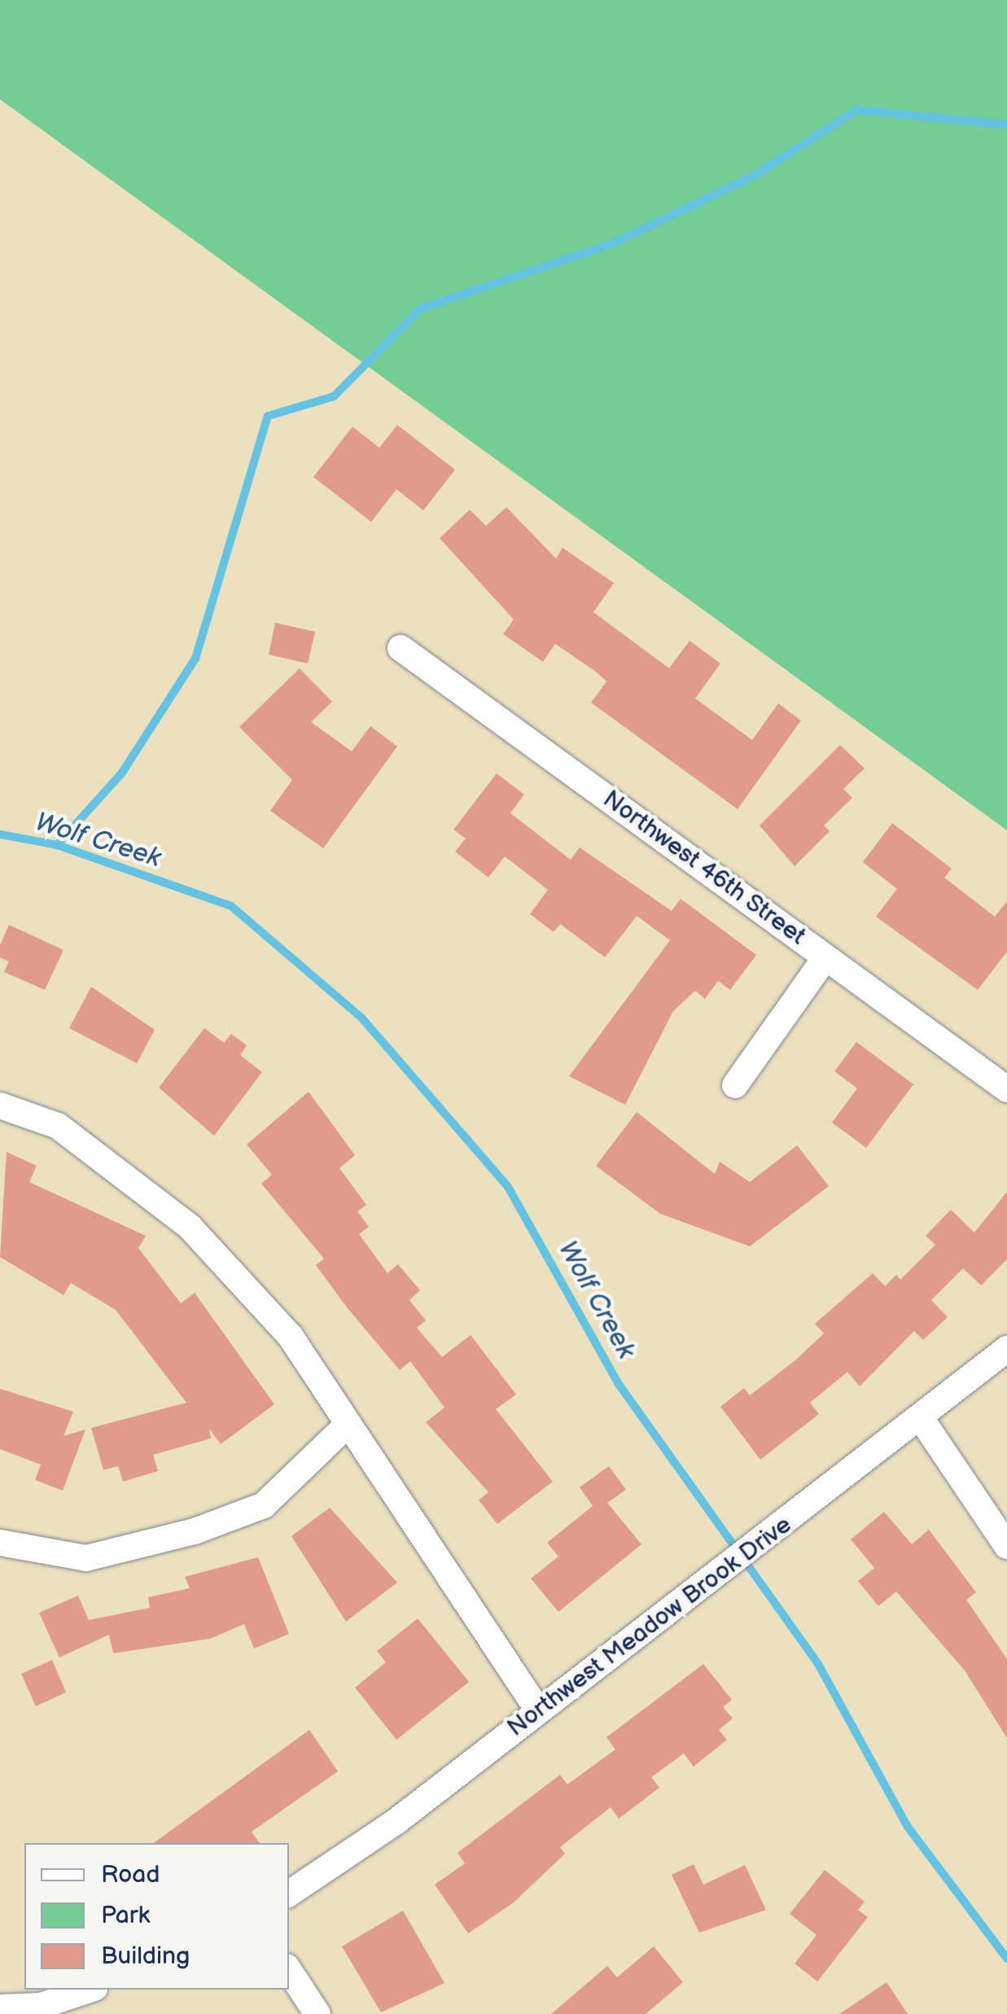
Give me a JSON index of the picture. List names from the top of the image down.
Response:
{
  "streets": {
    "street": ["Northwest 46th Street", "Northwest Meadow Brook Drive"]
  },
  "water": ["Wolf Creek"],
  "legend": ["Road", "Park", "Building"]
}
